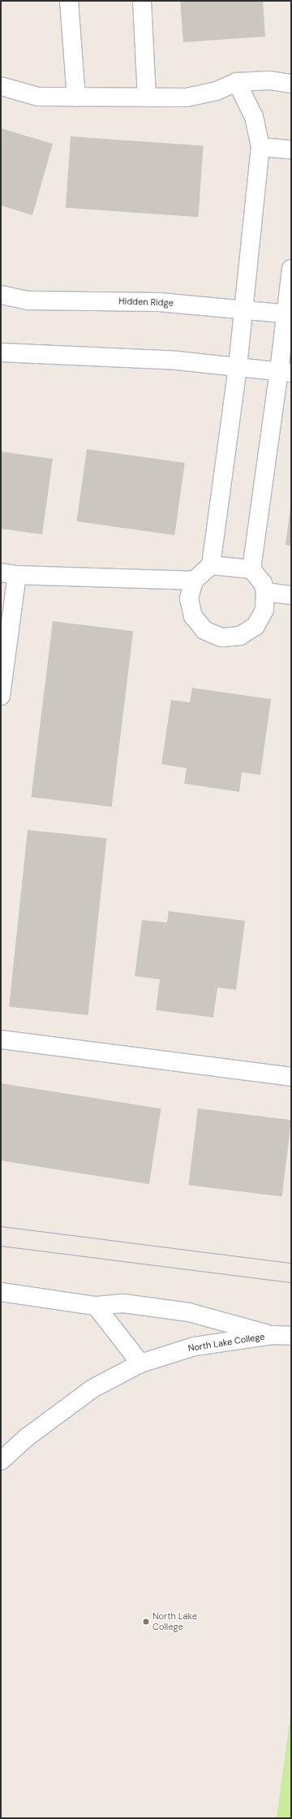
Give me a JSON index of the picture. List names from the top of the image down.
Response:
{
  "streets": {
    "street": ["Hidden Ridge", "North Lake College"]
  },
  "places": ["North Lake College"]
}
